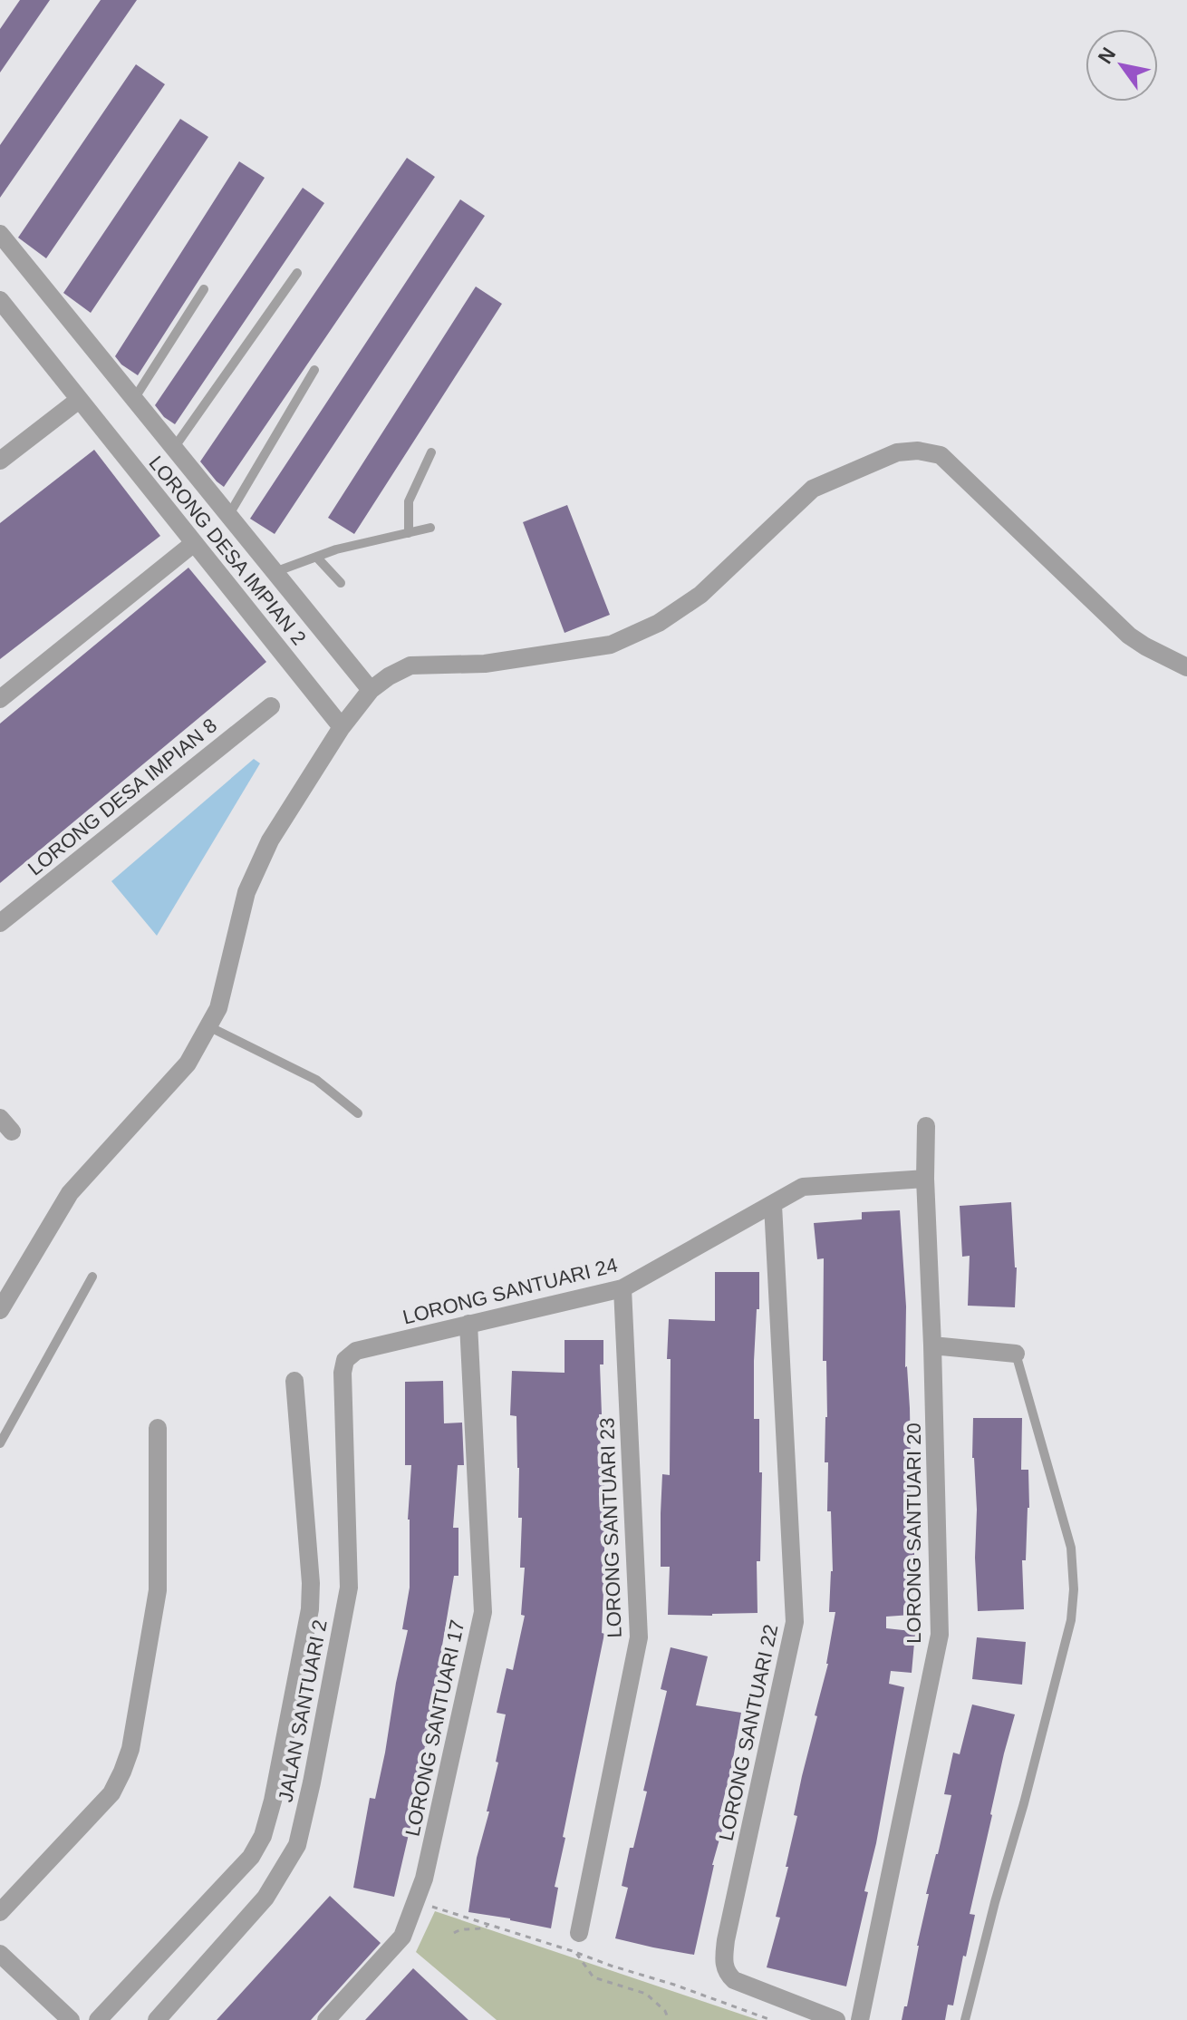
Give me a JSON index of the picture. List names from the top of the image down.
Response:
{
  "streets": {
    "street": [
      "LORONG DESA IMPIAN 2",
      "LORONG DESA IMPIAN 8",
      "LORONG SANTUARI 24",
      "LORONG SANTUARI 23",
      "LORONG SANTUARI 20",
      "JALAN SANTUARI 2",
      "LORONG SANTUARI 17",
      "LORONG SANTUARI 22"
    ]
  },
  "crossings": [
    ["LORONG SANTUARI 24", "LORONG SANTUARI 23"],
    ["LORONG SANTUARI 24", "LORONG SANTUARI 20"],
    ["LORONG SANTUARI 24", "JALAN SANTUARI 2"],
    ["LORONG SANTUARI 24", "LORONG SANTUARI 17"],
    ["LORONG SANTUARI 24", "LORONG SANTUARI 22"]
  ],
  "north": "top left"
}
